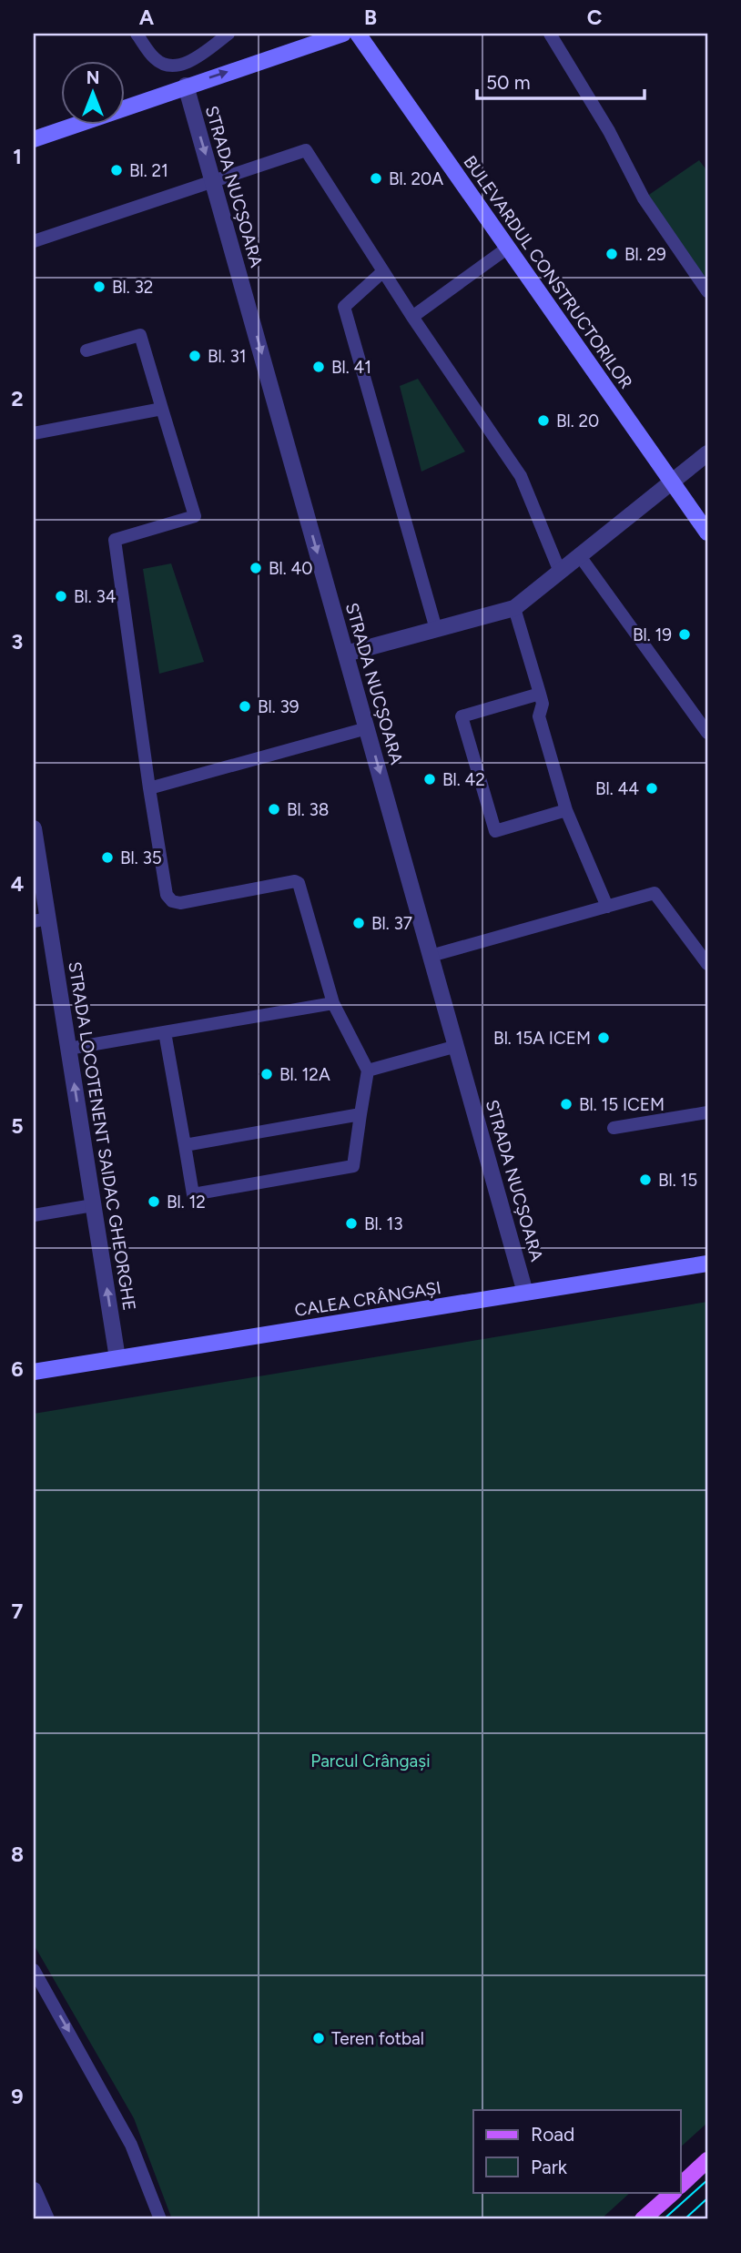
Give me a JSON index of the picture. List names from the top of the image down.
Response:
{
  "streets": {
    "street": [
      "STRADA NUCȘOARA",
      "BULEVARDUL CONSTRUCTORILOR",
      "STRADA LOCOTENENT SAIDAC GHEORGHE",
      "CALEA CRÂNGAȘI"
    ]
  },
  "crossings": [
    ["STRADA NUCȘOARA", "CALEA CRÂNGAȘI"],
    ["STRADA LOCOTENENT SAIDAC GHEORGHE", "CALEA CRÂNGAȘI"]
  ],
  "one_way": ["STRADA NUCȘOARA", "STRADA LOCOTENENT SAIDAC GHEORGHE"],
  "parks": ["Parcul Crângași"],
  "places": [
    "Bl. 21",
    "Bl. 20A",
    "Bl. 29",
    "Bl. 32",
    "Bl. 31",
    "Bl. 41",
    "Bl. 20",
    "Bl. 40",
    "Bl. 34",
    "Bl. 19",
    "Bl. 39",
    "Bl. 42",
    "Bl. 44",
    "Bl. 38",
    "Bl. 35",
    "Bl. 37",
    "Bl. 15A ICEM",
    "Bl. 12A",
    "Bl. 15 ICEM",
    "Bl. 15",
    "Bl. 12",
    "Bl. 13",
    "Teren fotbal"
  ],
  "legend": ["Road", "Park"],
  "scale_bar": "50 m",
  "north": "top",
  "grid": {
    "columns": ["A", "B", "C"],
    "rows": [
      "1",
      "2",
      "3",
      "4",
      "5",
      "6",
      "7",
      "8",
      "9"
    ]
  }
}
